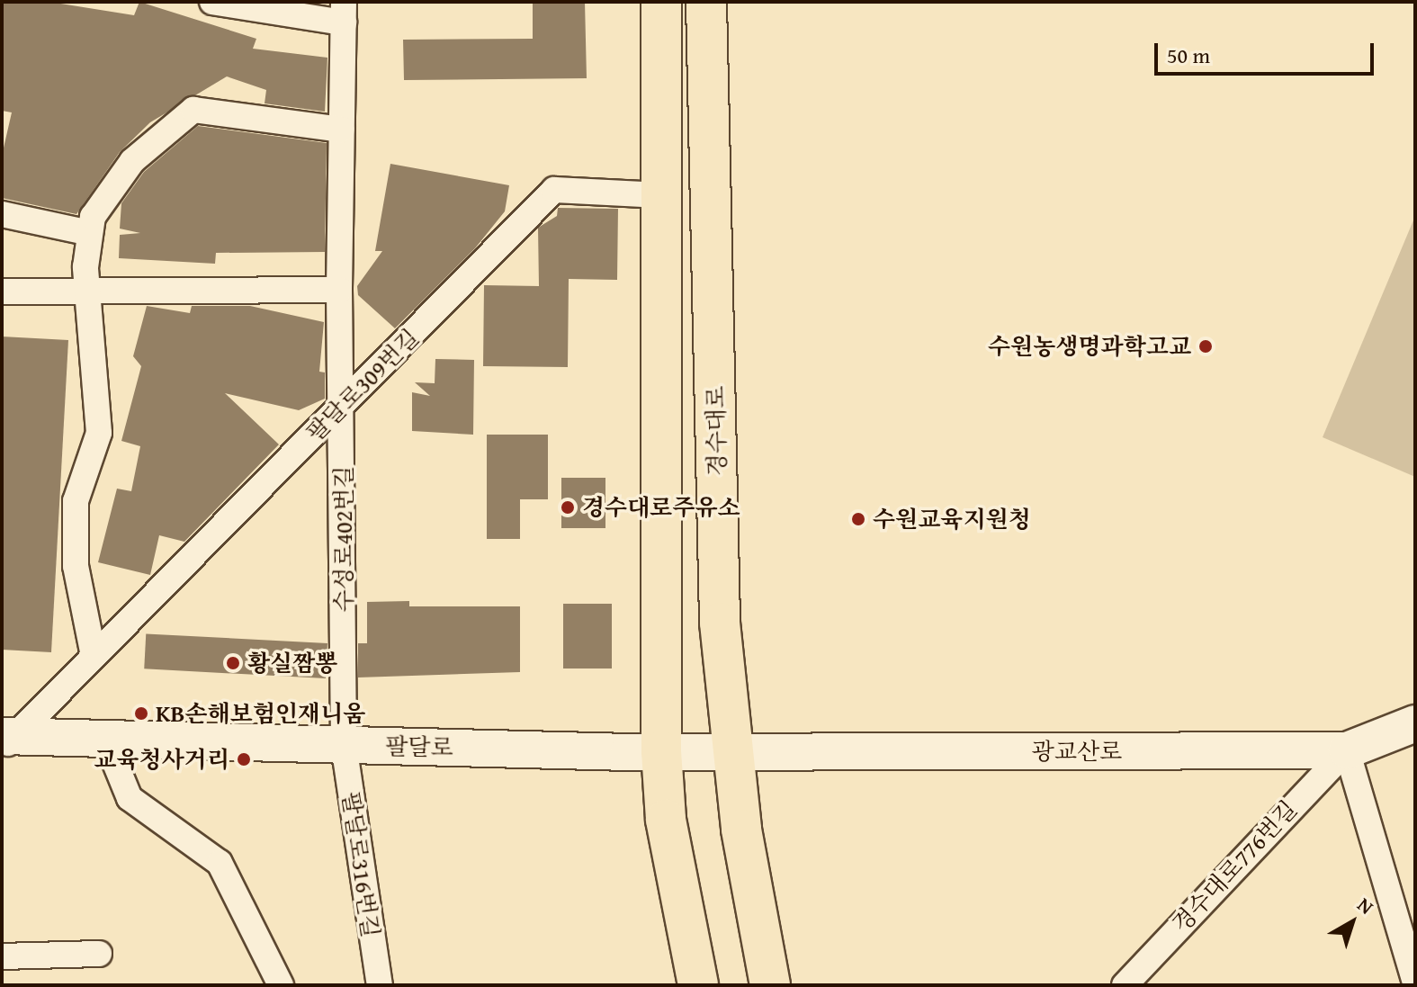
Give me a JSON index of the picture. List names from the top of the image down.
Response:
{
  "streets": {
    "main road": ["경수대로", "팔달로", "광교산로"],
    "street": [
      "팔달로309번길",
      "수성로402번길",
      "팔달로316번길",
      "경수대로776번길"
    ]
  },
  "crossings": [
    ["팔달로309번길", "수성로402번길"],
    ["팔달로309번길", "팔달로"],
    ["경수대로", "팔달로"],
    ["경수대로", "광교산로"],
    ["수성로402번길", "팔달로"],
    ["수성로402번길", "팔달로316번길"],
    ["팔달로", "광교산로"],
    ["팔달로", "팔달로316번길"],
    ["광교산로", "경수대로776번길"]
  ],
  "places": [
    "수원농생명과학고교",
    "경수대로주유소",
    "수원교육지원청",
    "황실짬뽕",
    "KB손해보험인재니움",
    "교육청사거리"
  ],
  "scale_bar": "50 m",
  "north": "top right"
}
